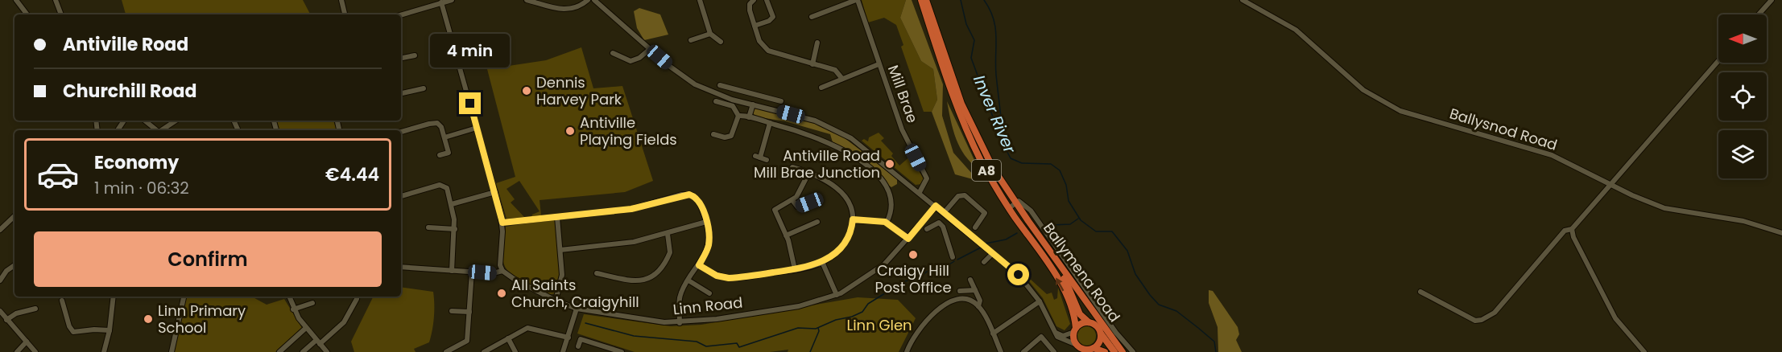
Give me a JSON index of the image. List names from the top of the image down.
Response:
{
  "streets": {
    "highway": ["A8", "Ballymena Road"],
    "street": ["Mill Brae", "Ballysnod Road", "Linn Road"]
  },
  "crossings": [
    ["A8", "Ballymena Road"]
  ],
  "water": ["Inver River"],
  "parks": ["Linn Glen"],
  "places": [
    "Dennis Harvey Park",
    "Antiville Playing Fields",
    "Antiville Road Mill Brae Junction",
    "Craigy Hill Post Office",
    "All Saints Church, Craigyhill",
    "Linn Primary School"
  ],
  "north": "left",
  "page": {
    "banner": ["Antiville Road", "Churchill Road"],
    "bubble": "4 min",
    "list": [
      {
        "name": "Economy",
        "note": "1 min · 06:32",
        "value": "€4.44"
      }
    ],
    "buttons": "Confirm"
  }
}
